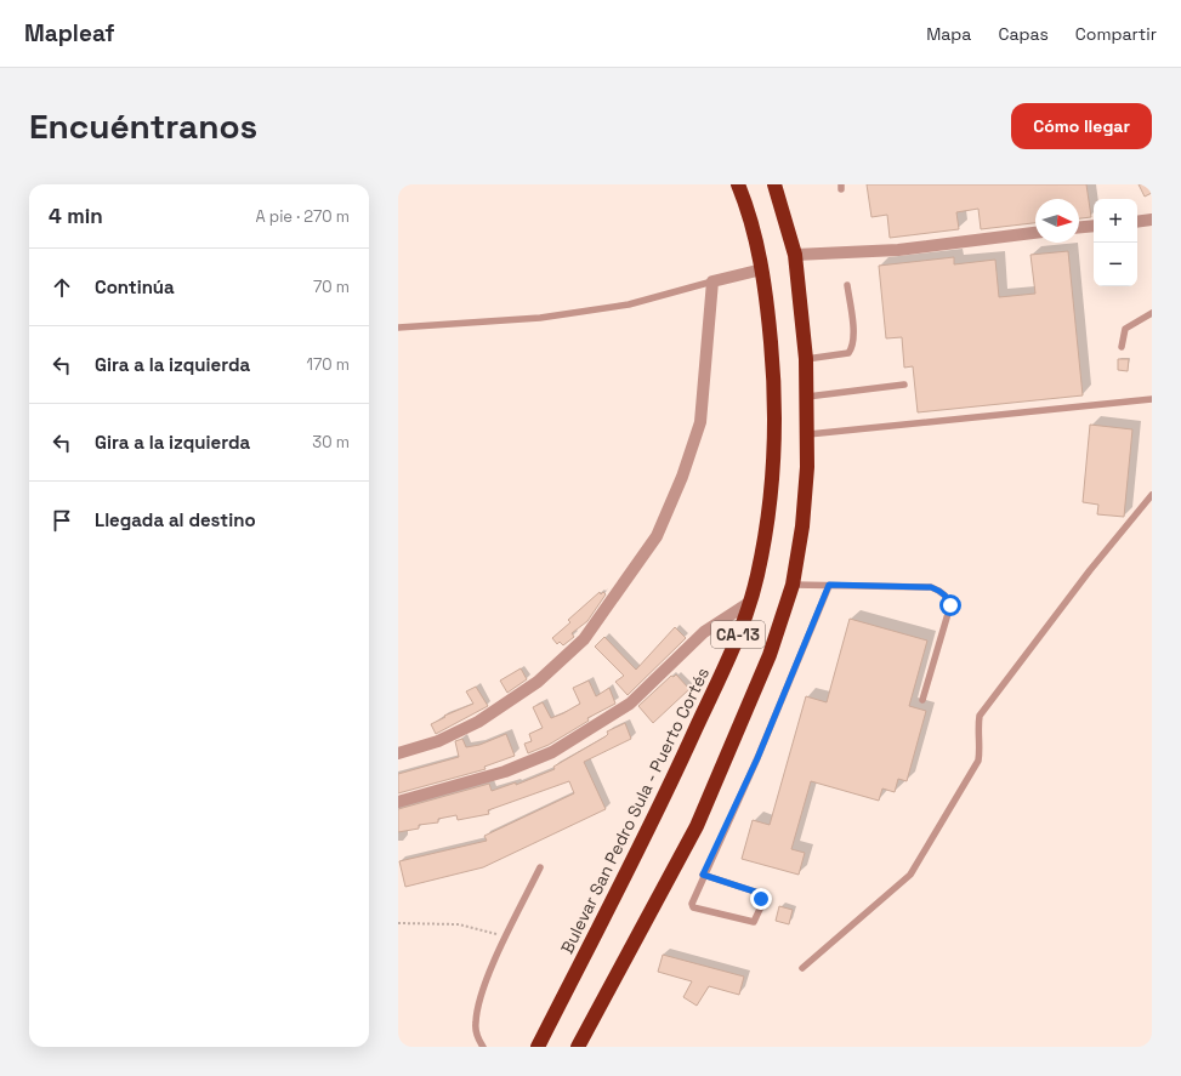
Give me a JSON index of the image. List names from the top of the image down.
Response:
{
  "streets": {
    "highway": ["CA-13", "Bulevar San Pedro Sula - Puerto Cortés"]
  },
  "north": "right",
  "page": {
    "header": "Mapleaf",
    "nav": ["Mapa", "Capas", "Compartir"],
    "buttons": "Cómo llegar",
    "title": "Encuéntranos",
    "heading": ["4 min", "A pie · 270 m"],
    "map_buttons": ["+", "−"],
    "list": [
      ["Continúa", "70 m"],
      ["Gira a la izquierda", "170 m"],
      ["Gira a la izquierda", "30 m"],
      "Llegada al destino"
    ]
  }
}
